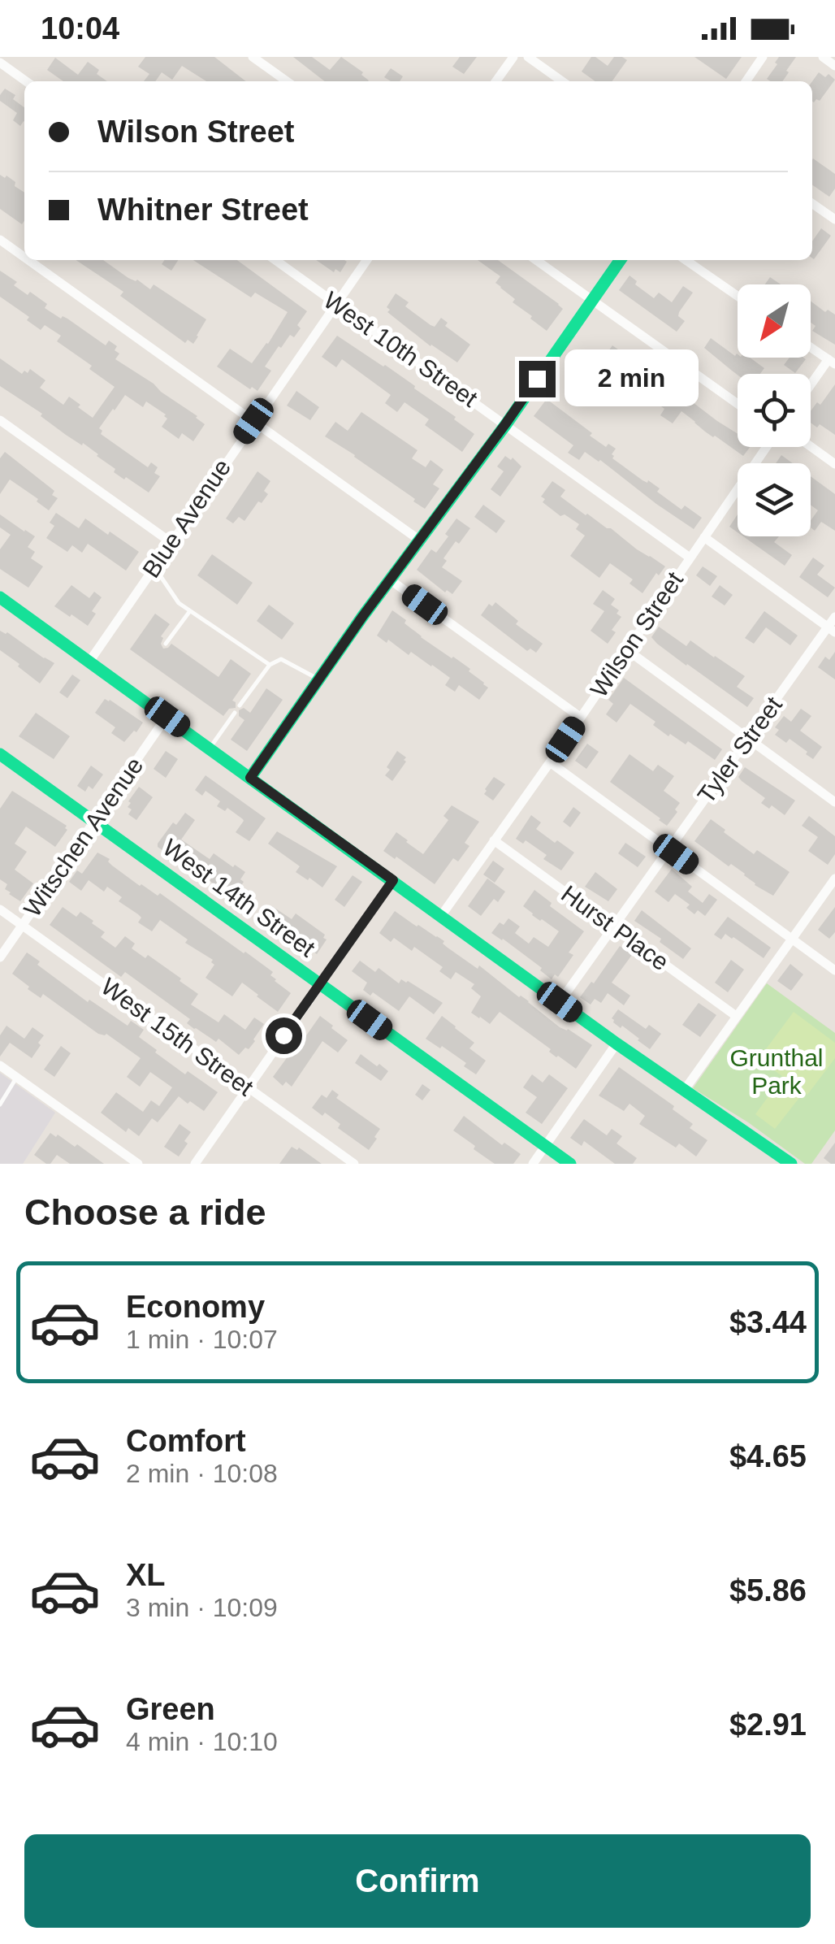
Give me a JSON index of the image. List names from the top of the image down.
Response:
{
  "streets": {
    "street": [
      "West 10th Street",
      "Blue Avenue",
      "Wilson Street",
      "Tyler Street",
      "Witschen Avenue",
      "West 14th Street",
      "Hurst Place",
      "West 15th Street"
    ]
  },
  "crossings": [
    ["West 10th Street", "Blue Avenue"],
    ["West 10th Street", "Wilson Street"],
    ["Wilson Street", "Hurst Place"],
    ["Tyler Street", "Hurst Place"],
    ["Witschen Avenue", "West 14th Street"],
    ["Witschen Avenue", "West 15th Street"]
  ],
  "parks": ["Grunthal Park"],
  "north": "bottom left",
  "page": {
    "status": "10:04",
    "banner": ["Wilson Street", "Whitner Street"],
    "bubble": "2 min",
    "heading": "Choose a ride",
    "list": [
      {
        "name": "Economy",
        "note": "1 min · 10:07",
        "value": "$3.44"
      },
      {
        "name": "Comfort",
        "note": "2 min · 10:08",
        "value": "$4.65"
      },
      {
        "name": "XL",
        "note": "3 min · 10:09",
        "value": "$5.86"
      },
      {
        "name": "Green",
        "note": "4 min · 10:10",
        "value": "$2.91"
      }
    ],
    "buttons": "Confirm"
  }
}
